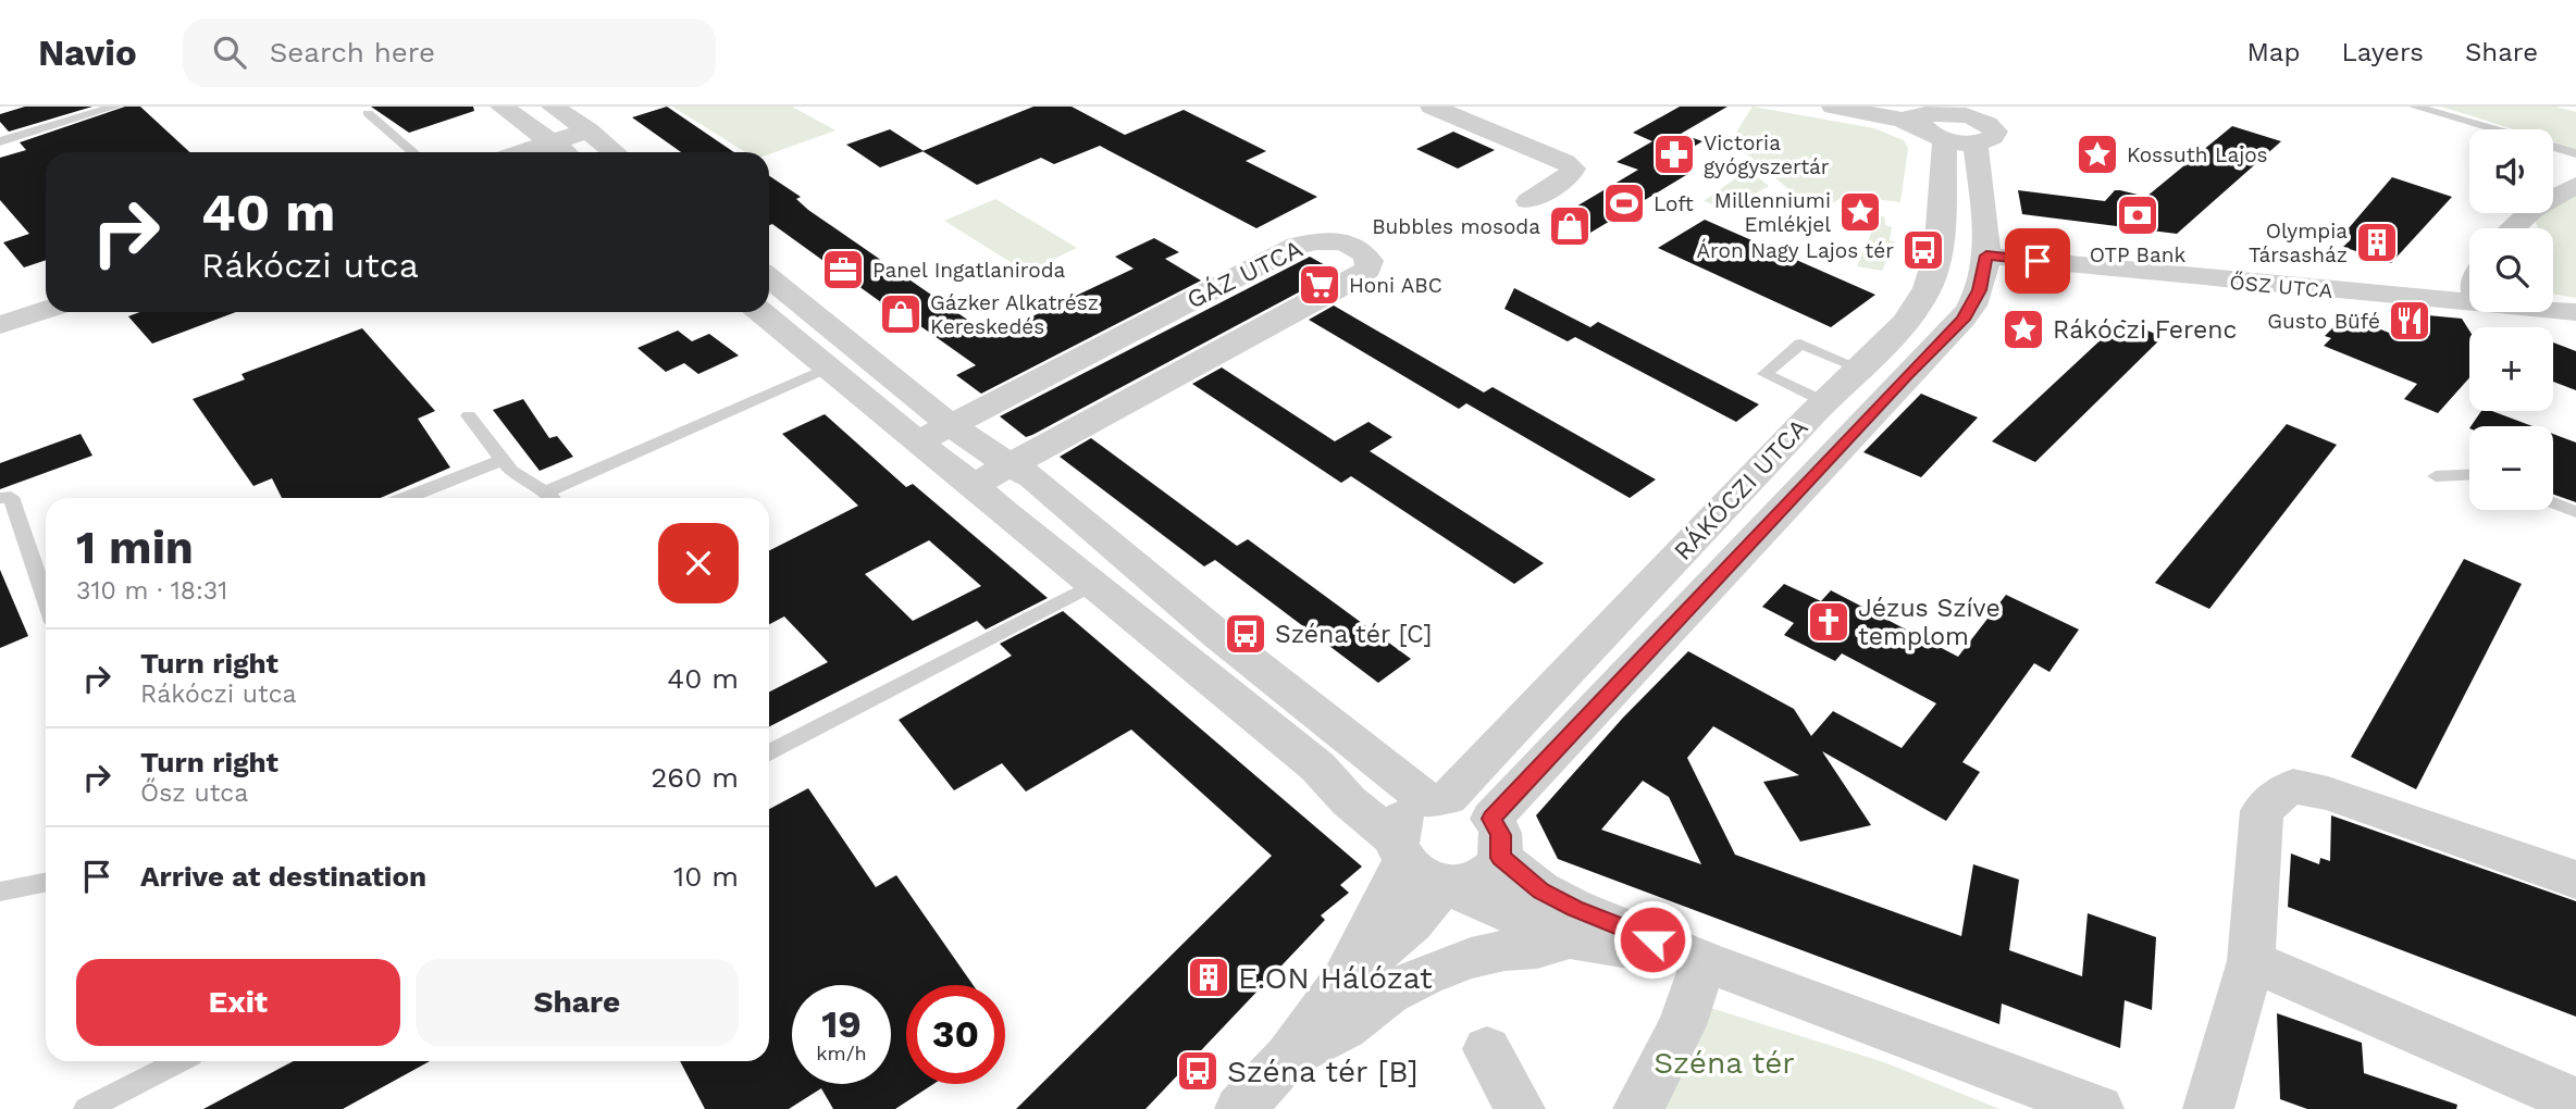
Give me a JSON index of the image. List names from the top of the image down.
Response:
{
  "streets": {
    "street": ["GÁZ UTCA", "ŐSZ UTCA", "RÁKÓCZI UTCA"]
  },
  "crossings": [
    ["ŐSZ UTCA", "RÁKÓCZI UTCA"]
  ],
  "parks": ["Széna tér"],
  "places": {
    "pharmacy": ["Victoria gyógyszertár"],
    "place": ["Kossuth Lajos", "Millenniumi Emlékjel", "Rákóczi Ferenc"],
    "sports": ["Loft"],
    "bank": ["OTP Bank"],
    "shop": ["Bubbles mosoda", "Gázker Alkatrész Kereskedés"],
    "building": ["Olympia Társasház", "E.ON Hálózat"],
    "bus stop": ["Áron Nagy Lajos tér", "Széna tér [C]", "Széna tér [B]"],
    "office": ["Panel Ingatlaniroda"],
    "supermarket": ["Honi ABC"],
    "restaurant": ["Gusto Büfé"],
    "church": ["Jézus Szíve templom"]
  },
  "page": {
    "header": "Navio",
    "search": "Search here",
    "nav": ["Map", "Layers", "Share"],
    "map_buttons": ["+", "−"],
    "turn": ["40 m", "Rákóczi utca"],
    "heading": ["1 min", "310 m · 18:31"],
    "list": [
      {
        "name": "Turn right",
        "note": "Rákóczi utca",
        "value": "40 m"
      },
      {
        "name": "Turn right",
        "note": "Ősz utca",
        "value": "260 m"
      },
      {
        "name": "Arrive at destination",
        "value": "10 m"
      }
    ],
    "buttons": ["Exit", "Share"],
    "speed": "19 km/h",
    "limit": "30"
  }
}
